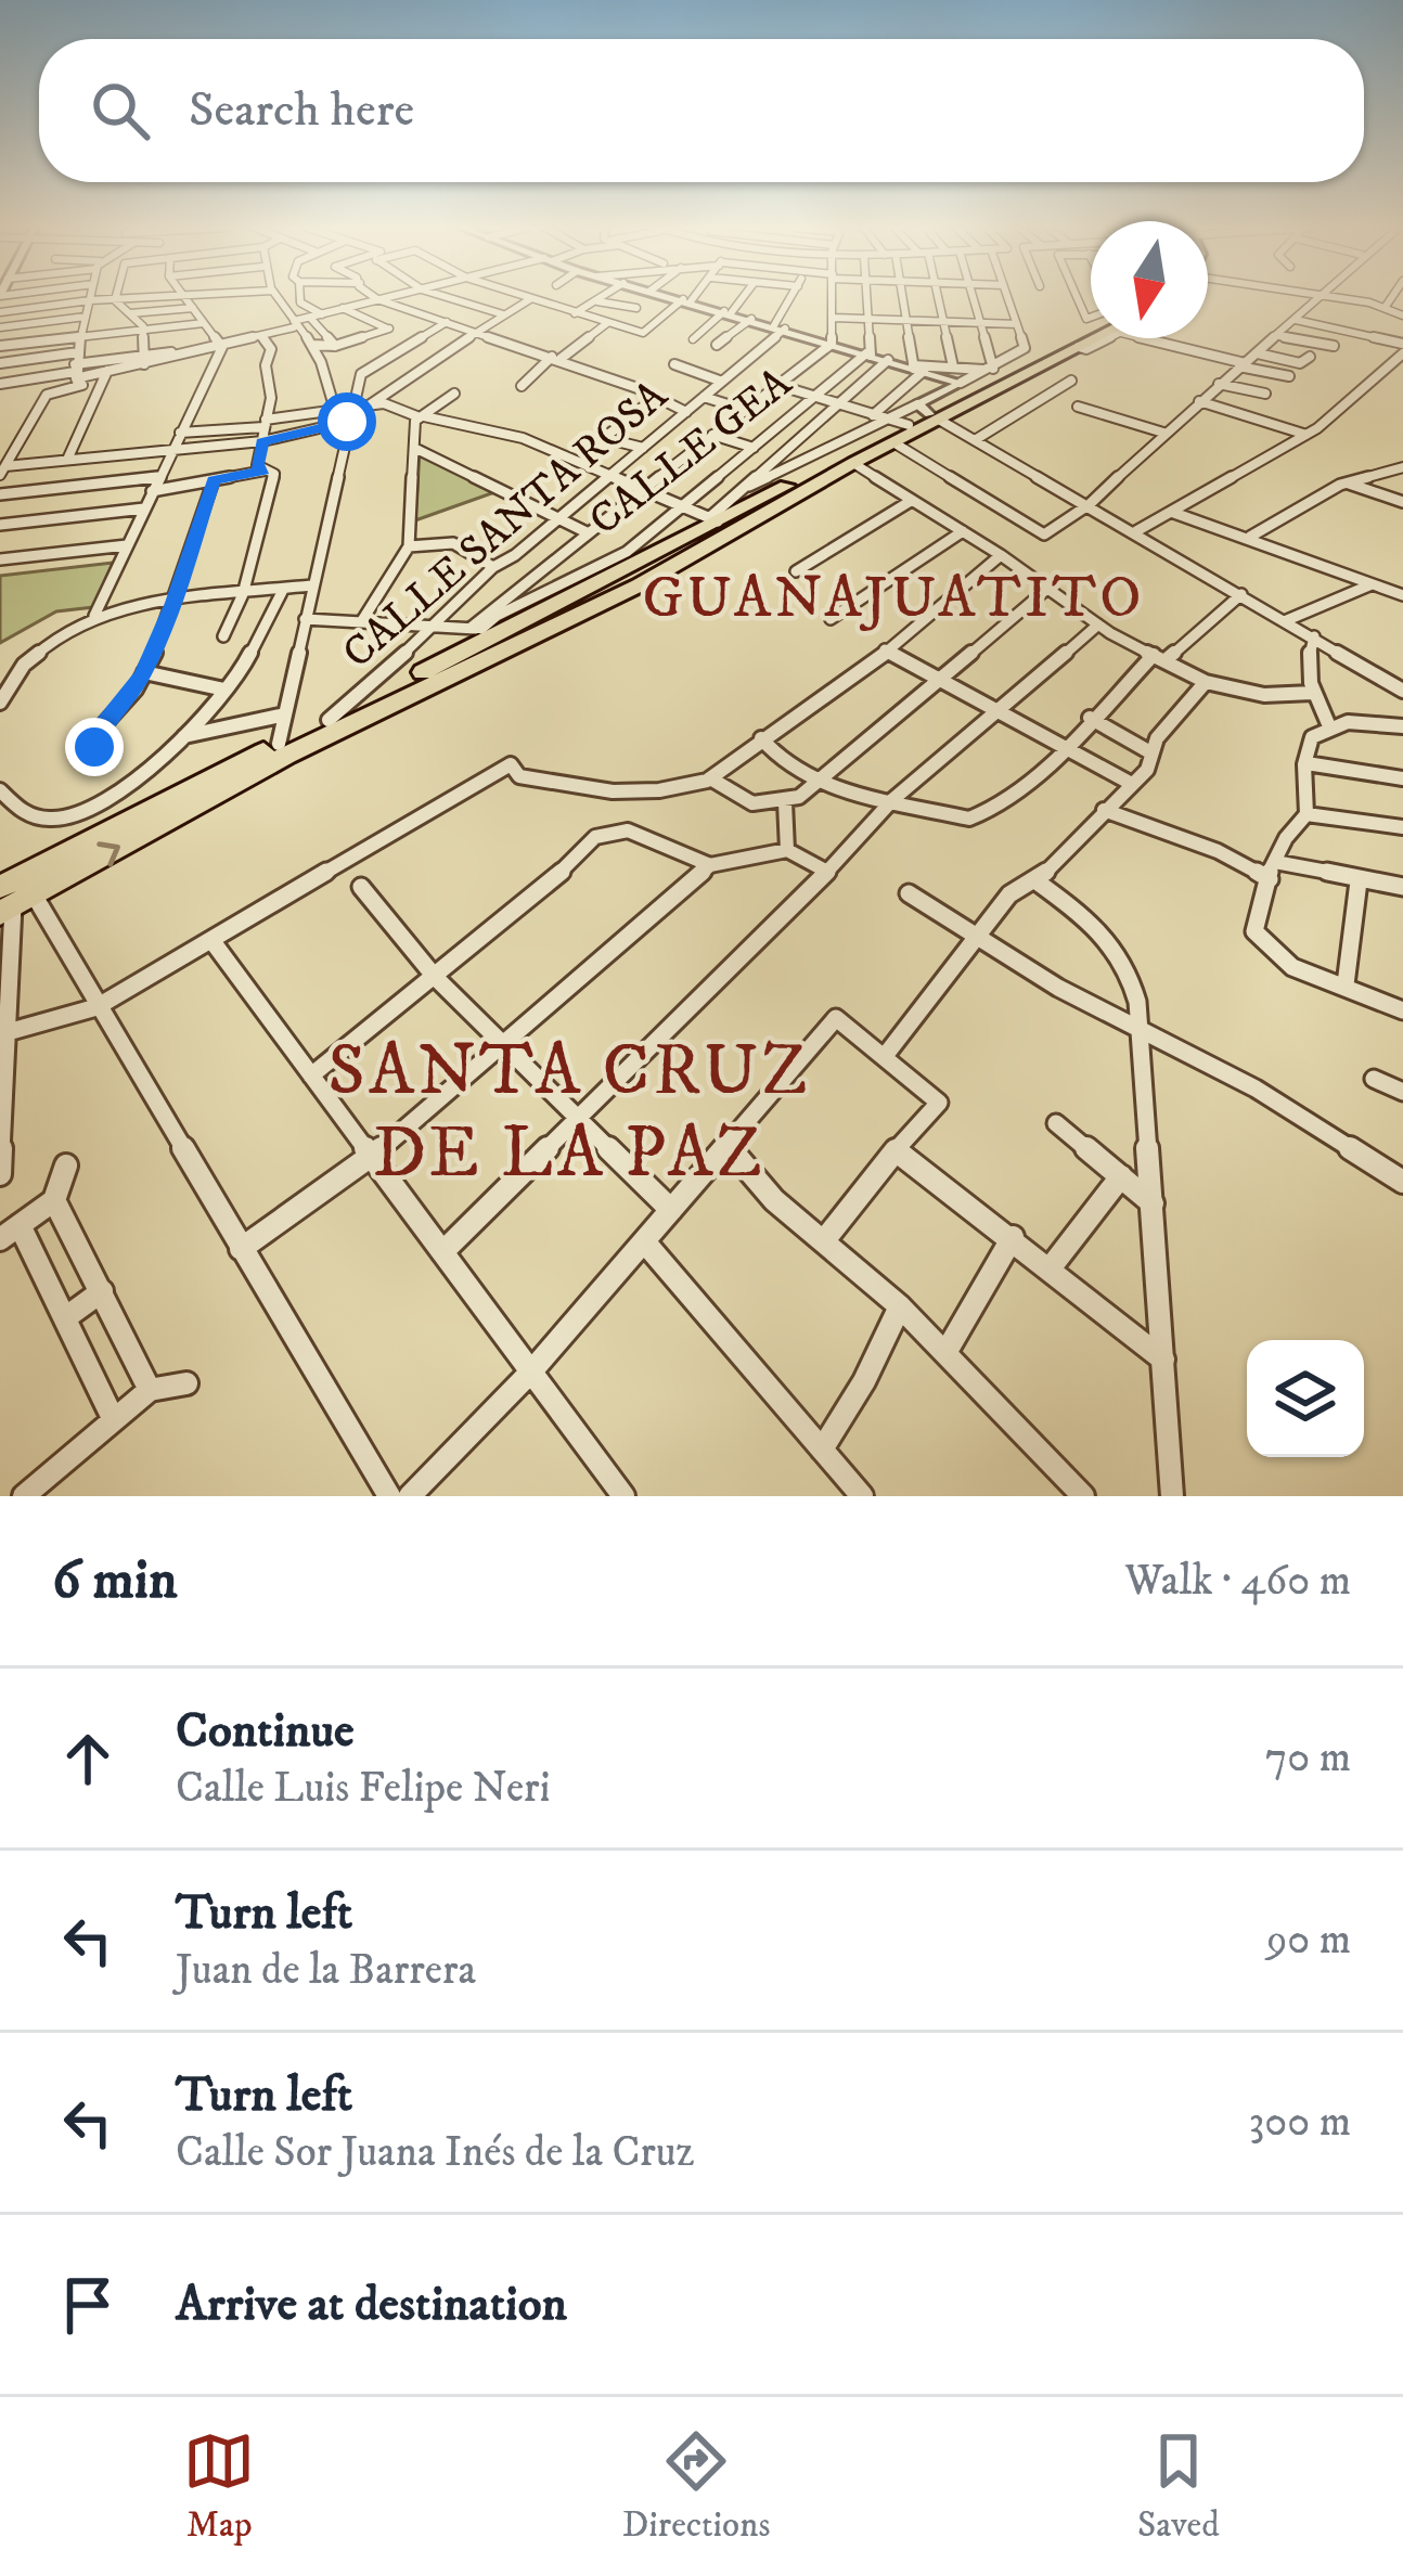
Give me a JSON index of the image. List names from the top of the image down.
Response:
{
  "streets": {
    "street": ["CALLE GEA", "CALLE SANTA ROSA"]
  },
  "districts": ["GUANAJUATITO", "SANTA CRUZ DE LA PAZ"],
  "north": "bottom",
  "page": {
    "search": "Search here",
    "heading": ["6 min", "Walk · 460 m"],
    "list": [
      ["Continue", "Calle Luis Felipe Neri", "70 m"],
      ["Turn left", "Juan de la Barrera", "90 m"],
      ["Turn left", "Calle Sor Juana Inés de la Cruz", "300 m"],
      "Arrive at destination"
    ],
    "nav": ["Map", "Directions", "Saved"]
  }
}
